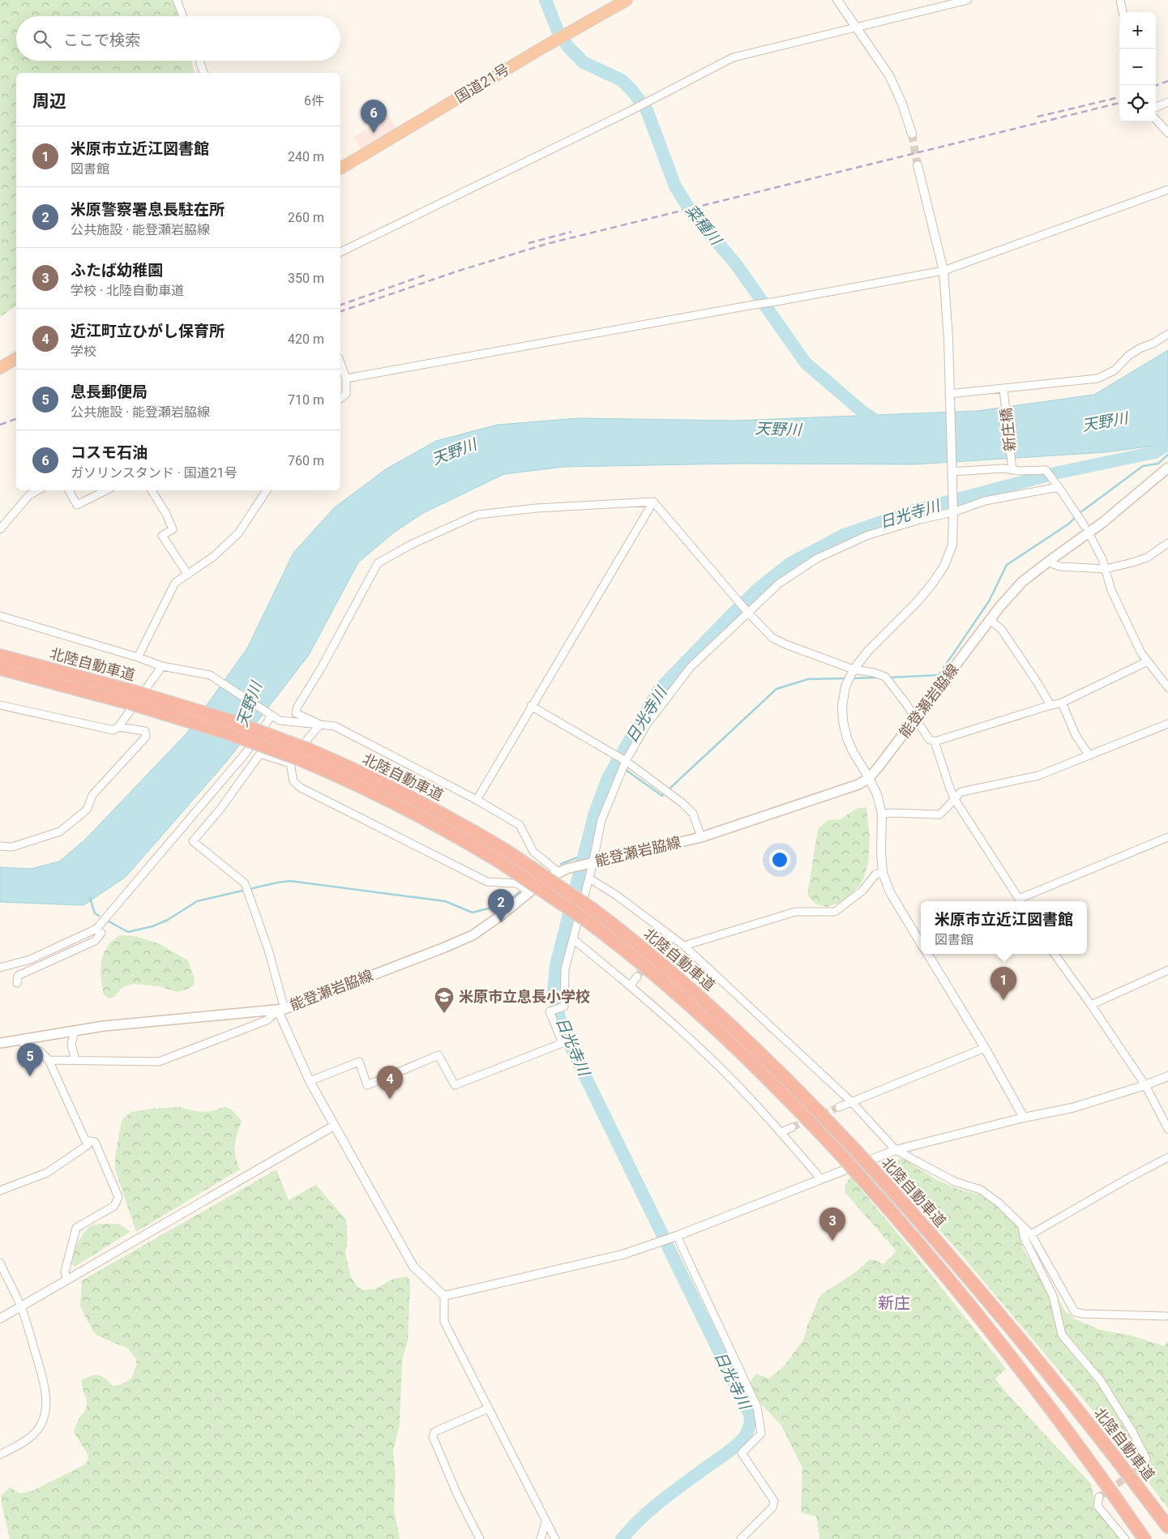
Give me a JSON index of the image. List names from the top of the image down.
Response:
{
  "streets": {
    "highway": ["国道21号", "北陸自動車道"],
    "main road": ["能登瀬岩脇線"],
    "street": ["新庄橋"]
  },
  "districts": ["新庄"],
  "water": ["菜種川", "天野川", "日光寺川"],
  "places": {
    "school or university": ["米原市立息長小学校"]
  },
  "page": {
    "map_buttons": ["+", "−"],
    "search": "ここで検索",
    "heading": ["周辺", "6件"],
    "pins": [
      "6",
      "2",
      "1",
      "5",
      "4",
      "3"
    ],
    "list": [
      {
        "mark": "1",
        "name": "米原市立近江図書館",
        "note": "図書館",
        "value": "240 m"
      },
      {
        "mark": "2",
        "name": "米原警察署息長駐在所",
        "note": "公共施設 · 能登瀬岩脇線",
        "value": "260 m"
      },
      {
        "mark": "3",
        "name": "ふたば幼稚園",
        "note": "学校 · 北陸自動車道",
        "value": "350 m"
      },
      {
        "mark": "4",
        "name": "近江町立ひがし保育所",
        "note": "学校",
        "value": "420 m"
      },
      {
        "mark": "5",
        "name": "息長郵便局",
        "note": "公共施設 · 能登瀬岩脇線",
        "value": "710 m"
      },
      {
        "mark": "6",
        "name": "コスモ石油",
        "note": "ガソリンスタンド · 国道21号",
        "value": "760 m"
      }
    ],
    "popup": ["米原市立近江図書館", "図書館"]
  }
}
